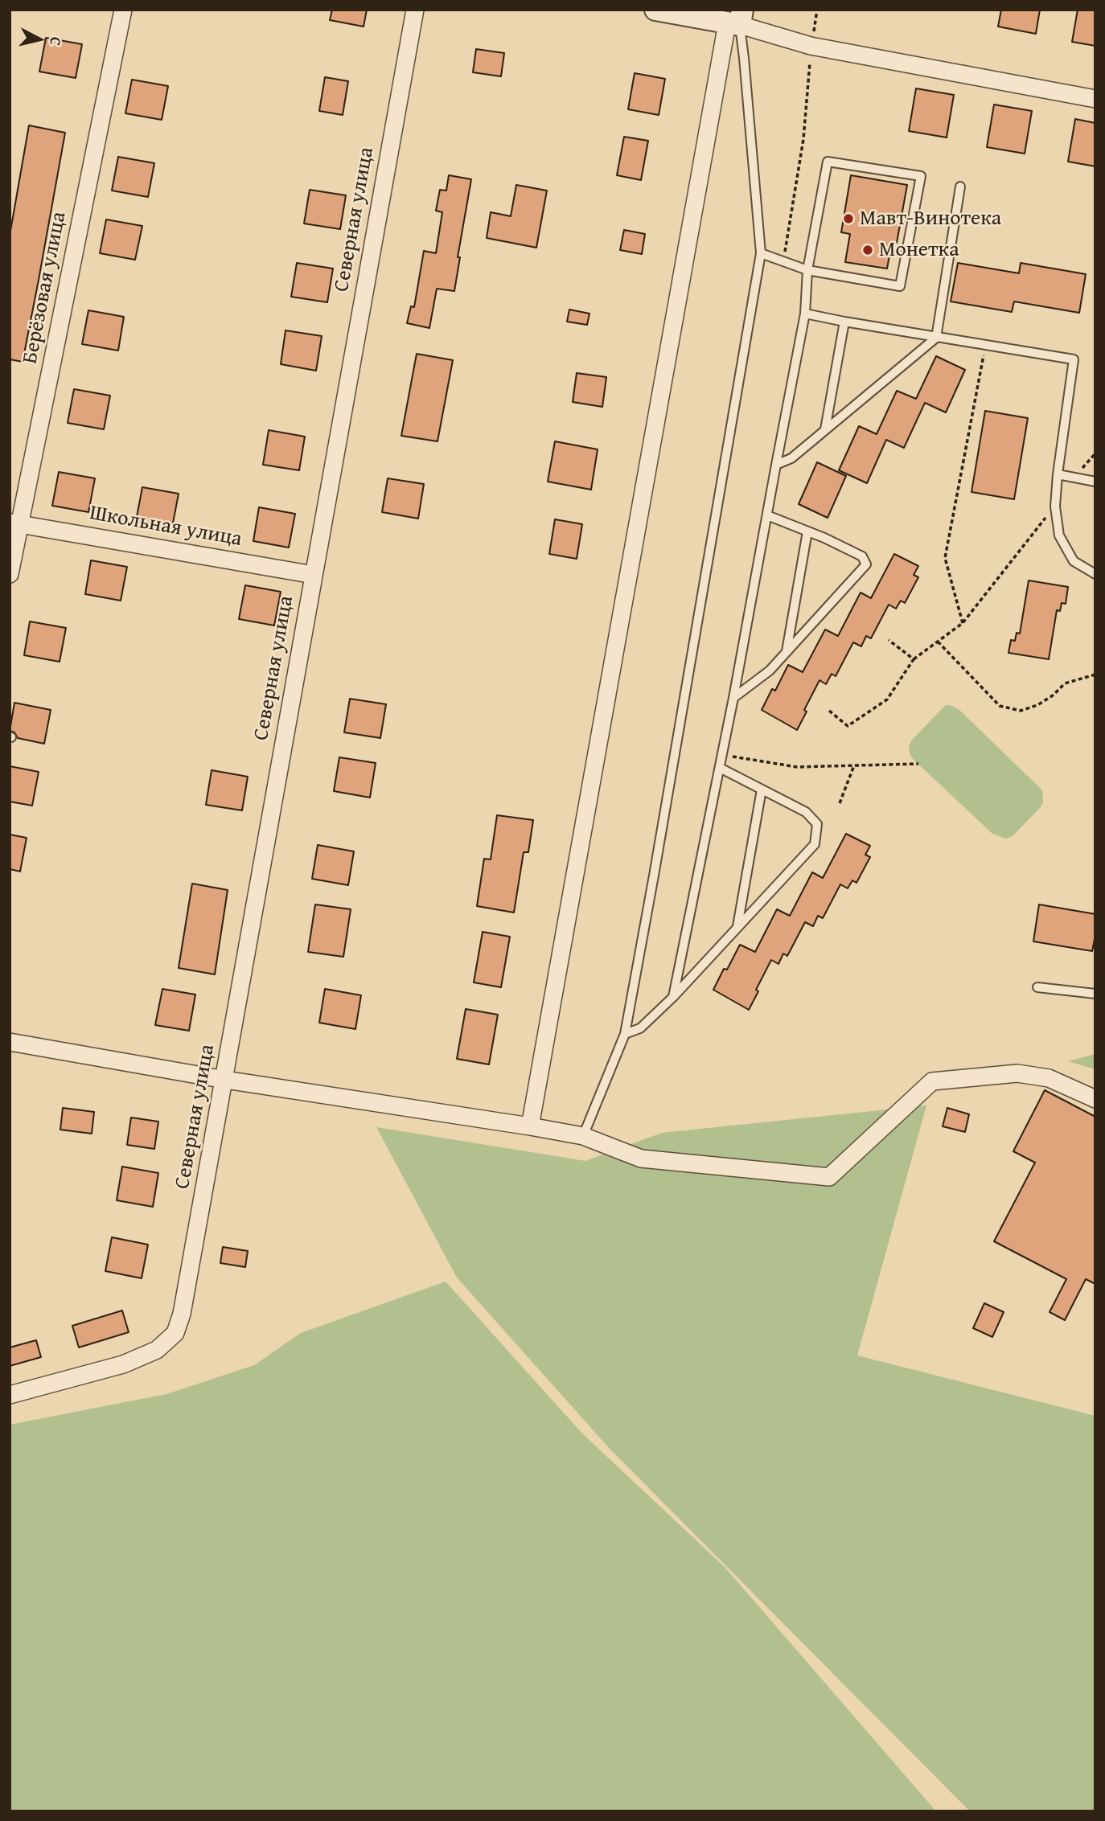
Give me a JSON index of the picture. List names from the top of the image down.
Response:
{
  "streets": {
    "street": ["Северная улица", "Берёзовая улица", "Школьная улица"]
  },
  "crossings": [
    ["Северная улица", "Школьная улица"],
    ["Берёзовая улица", "Школьная улица"]
  ],
  "places": ["Мавт-Винотека", "Монетка"],
  "north": "right"
}
